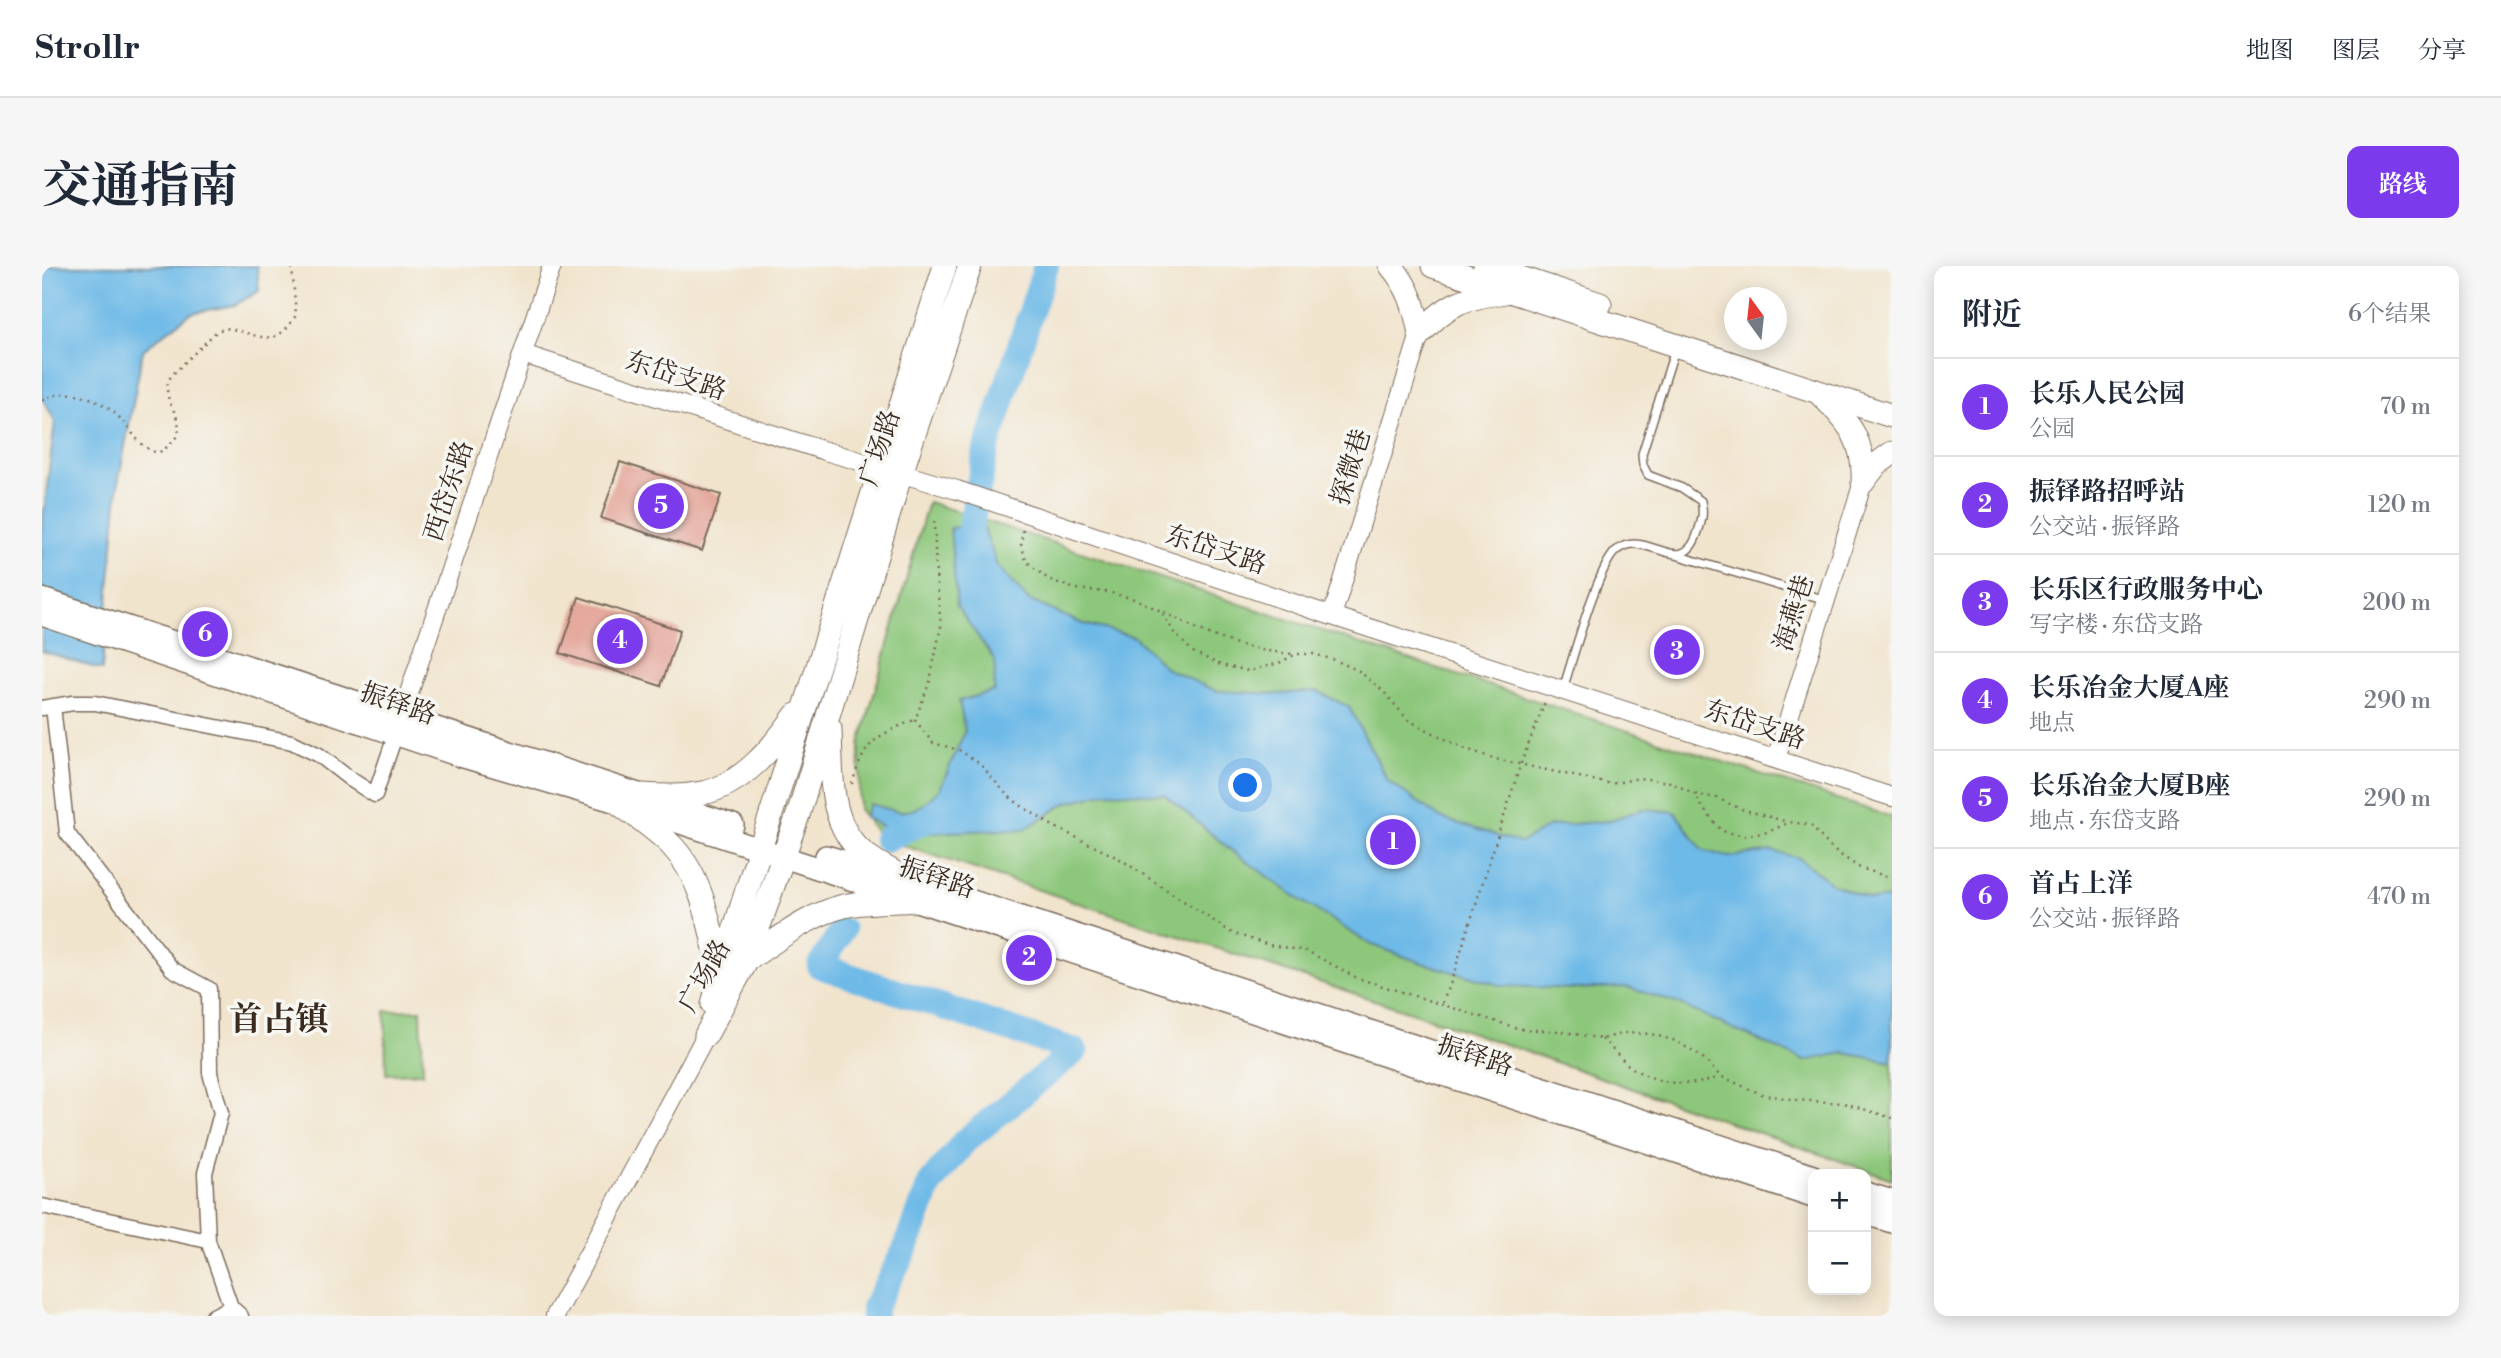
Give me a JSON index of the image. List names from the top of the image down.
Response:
{
  "streets": {
    "main road": ["广场路", "振铎路"],
    "street": [
      "东岱支路",
      "探微巷",
      "西岱东路",
      "海燕巷"
    ]
  },
  "crossings": [
    ["东岱支路", "广场路"],
    ["东岱支路", "探微巷"],
    ["东岱支路", "西岱东路"],
    ["东岱支路", "海燕巷"],
    ["广场路", "振铎路"],
    ["西岱东路", "振铎路"]
  ],
  "districts": ["首占镇"],
  "north": "top",
  "page": {
    "header": "Strollr",
    "nav": ["地图", "图层", "分享"],
    "title": "交通指南",
    "buttons": "路线",
    "heading": ["附近", "6个结果"],
    "list": [
      {
        "mark": "1",
        "name": "长乐人民公园",
        "note": "公园",
        "value": "70 m"
      },
      {
        "mark": "2",
        "name": "振铎路招呼站",
        "note": "公交站 · 振铎路",
        "value": "120 m"
      },
      {
        "mark": "3",
        "name": "长乐区行政服务中心",
        "note": "写字楼 · 东岱支路",
        "value": "200 m"
      },
      {
        "mark": "4",
        "name": "长乐冶金大厦A座",
        "note": "地点",
        "value": "290 m"
      },
      {
        "mark": "5",
        "name": "长乐冶金大厦B座",
        "note": "地点 · 东岱支路",
        "value": "290 m"
      },
      {
        "mark": "6",
        "name": "首占上洋",
        "note": "公交站 · 振铎路",
        "value": "470 m"
      }
    ],
    "pins": [
      "5",
      "6",
      "4",
      "3",
      "1",
      "2"
    ],
    "map_buttons": ["+", "−"]
  }
}
